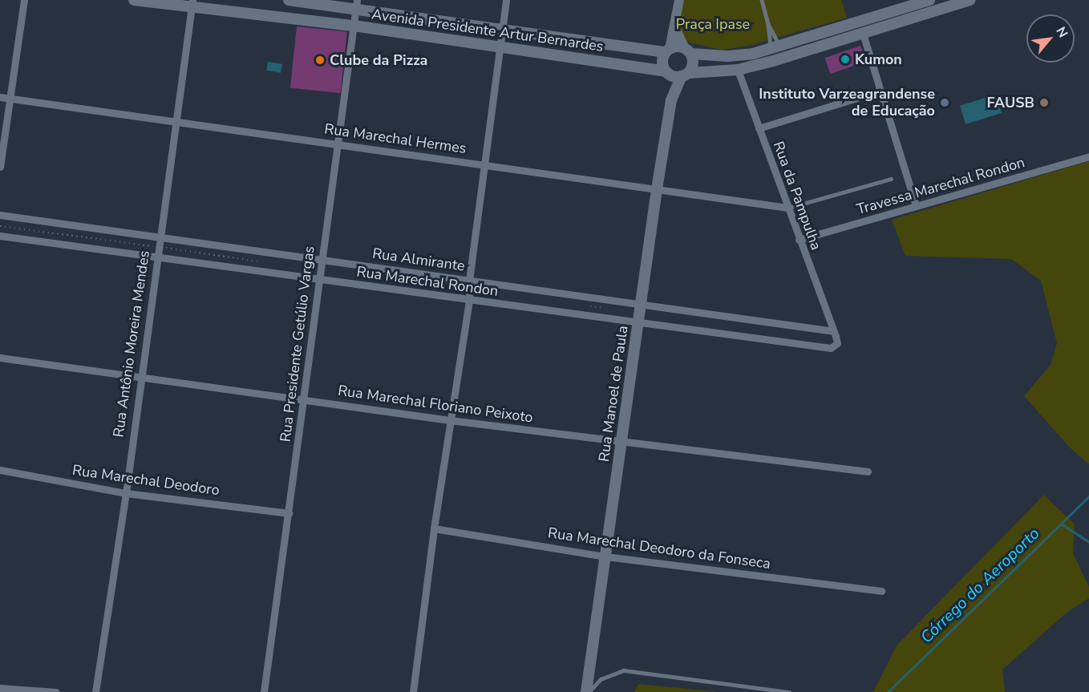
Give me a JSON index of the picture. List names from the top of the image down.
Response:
{
  "streets": {
    "main road": ["Avenida Presidente Artur Bernardes", "Rua Manoel de Paula"],
    "street": [
      "Rua Marechal Hermes",
      "Travessa Marechal Rondon",
      "Rua da Pampulha",
      "Rua Almirante",
      "Rua Marechal Rondon",
      "Rua Antônio Moreira Mendes",
      "Rua Presidente Getúlio Vargas",
      "Rua Marechal Floriano Peixoto",
      "Rua Marechal Deodoro",
      "Rua Marechal Deodoro da Fonseca"
    ]
  },
  "crossings": [
    ["Avenida Presidente Artur Bernardes", "Rua Antônio Moreira Mendes"],
    ["Avenida Presidente Artur Bernardes", "Rua Presidente Getúlio Vargas"],
    ["Avenida Presidente Artur Bernardes", "Rua Manoel de Paula"],
    ["Rua Marechal Hermes", "Rua da Pampulha"],
    ["Rua Marechal Hermes", "Rua Antônio Moreira Mendes"],
    ["Rua Marechal Hermes", "Rua Presidente Getúlio Vargas"],
    ["Rua Marechal Hermes", "Rua Manoel de Paula"],
    ["Travessa Marechal Rondon", "Rua da Pampulha"],
    ["Rua da Pampulha", "Rua Almirante"],
    ["Rua da Pampulha", "Rua Marechal Rondon"],
    ["Rua Almirante", "Rua Marechal Rondon"],
    ["Rua Almirante", "Rua Antônio Moreira Mendes"],
    ["Rua Almirante", "Rua Presidente Getúlio Vargas"],
    ["Rua Almirante", "Rua Manoel de Paula"],
    ["Rua Marechal Rondon", "Rua Antônio Moreira Mendes"],
    ["Rua Marechal Rondon", "Rua Presidente Getúlio Vargas"],
    ["Rua Marechal Rondon", "Rua Manoel de Paula"],
    ["Rua Antônio Moreira Mendes", "Rua Marechal Floriano Peixoto"],
    ["Rua Antônio Moreira Mendes", "Rua Marechal Deodoro"],
    ["Rua Presidente Getúlio Vargas", "Rua Marechal Floriano Peixoto"],
    ["Rua Presidente Getúlio Vargas", "Rua Marechal Deodoro"],
    ["Rua Manoel de Paula", "Rua Marechal Floriano Peixoto"],
    ["Rua Manoel de Paula", "Rua Marechal Deodoro da Fonseca"]
  ],
  "water": ["Córrego do Aeroporto"],
  "parks": ["Praça Ipase"],
  "places": [
    "Kumon",
    "Clube da Pizza",
    "Instituto Varzeagrandense de Educação",
    "FAUSB"
  ],
  "north": "top right"
}
